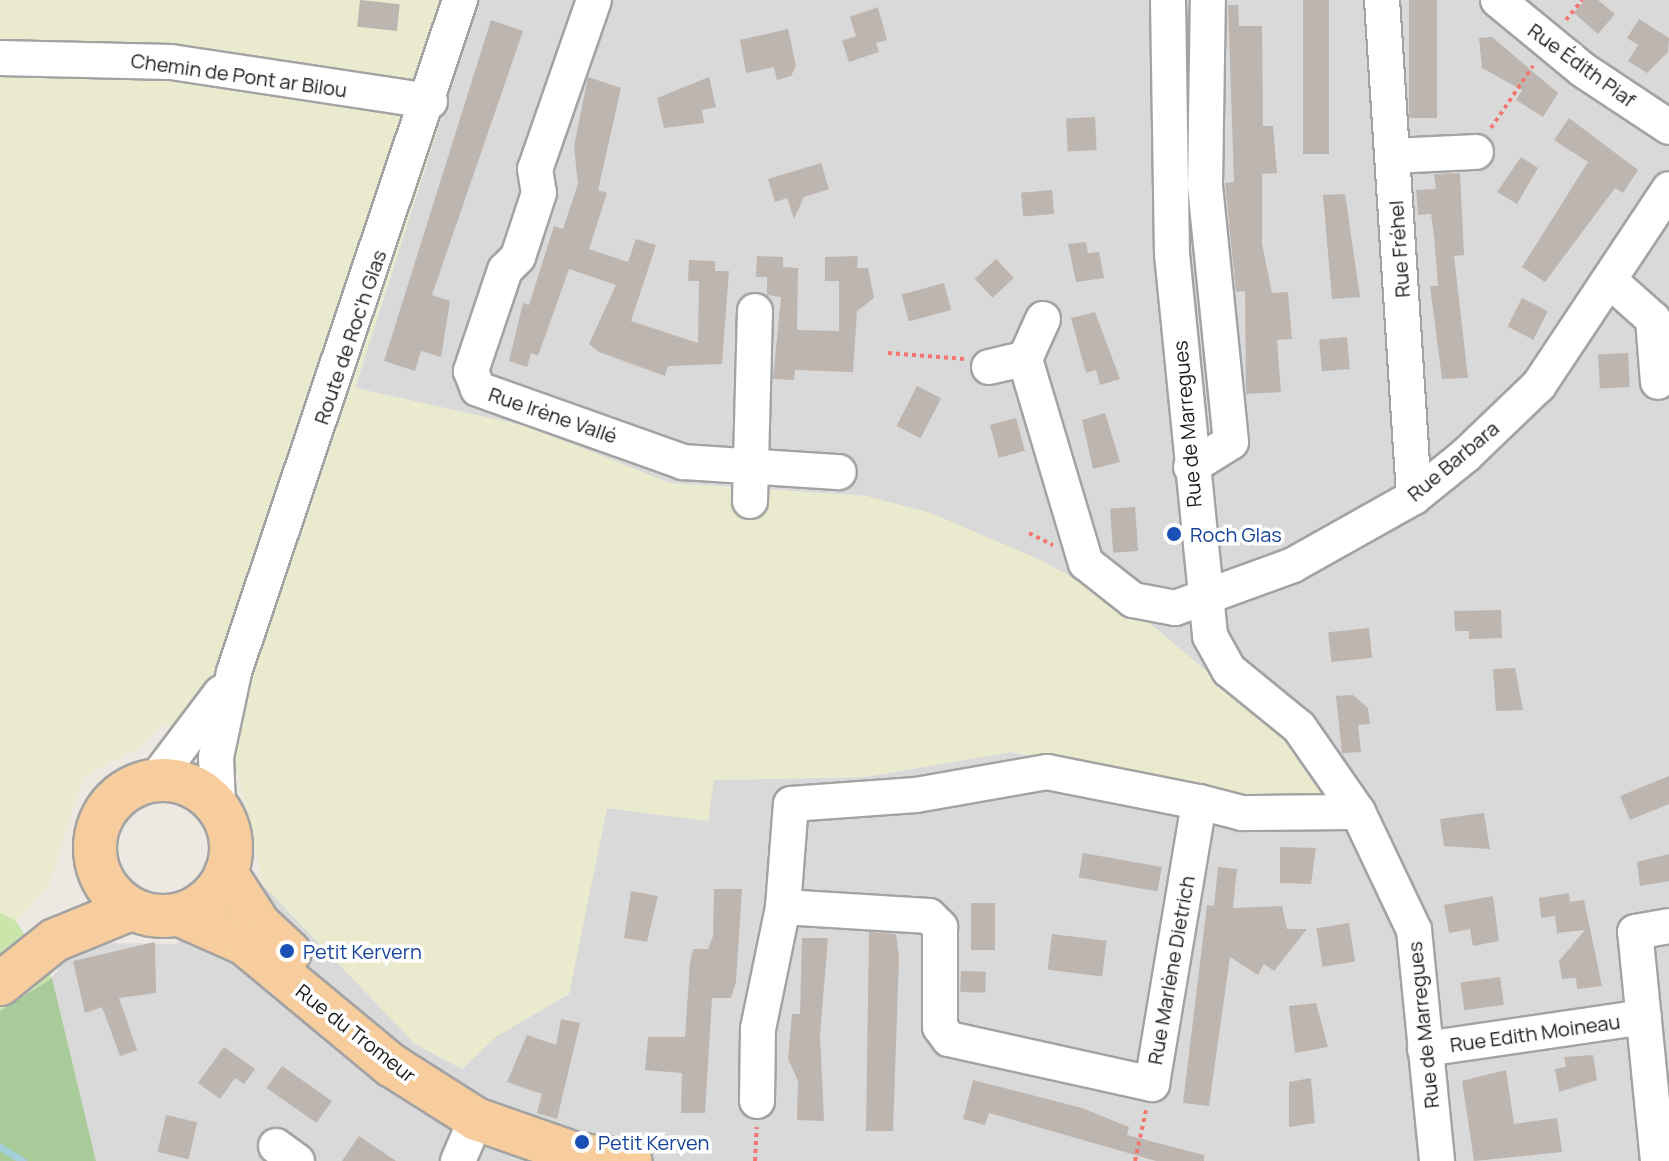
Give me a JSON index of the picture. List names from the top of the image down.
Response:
{
  "streets": {
    "main road": ["Rue du Tromeur"],
    "street": [
      "Rue Édith Piaf",
      "Chemin de Pont ar Bilou",
      "Rue Fréhel",
      "Route de Roc'h Glas",
      "Rue Irène Vallé",
      "Rue de Marregues",
      "Rue Barbara",
      "Rue Marlène Dietrich",
      "Rue Edith Moineau"
    ]
  },
  "crossings": [
    ["Chemin de Pont ar Bilou", "Route de Roc'h Glas"],
    ["Rue Fréhel", "Rue Barbara"],
    ["Route de Roc'h Glas", "Rue du Tromeur"],
    ["Rue de Marregues", "Rue Barbara"],
    ["Rue de Marregues", "Rue Edith Moineau"]
  ],
  "places": ["Roch Glas", "Petit Kervern", "Petit Kerven"]
}
